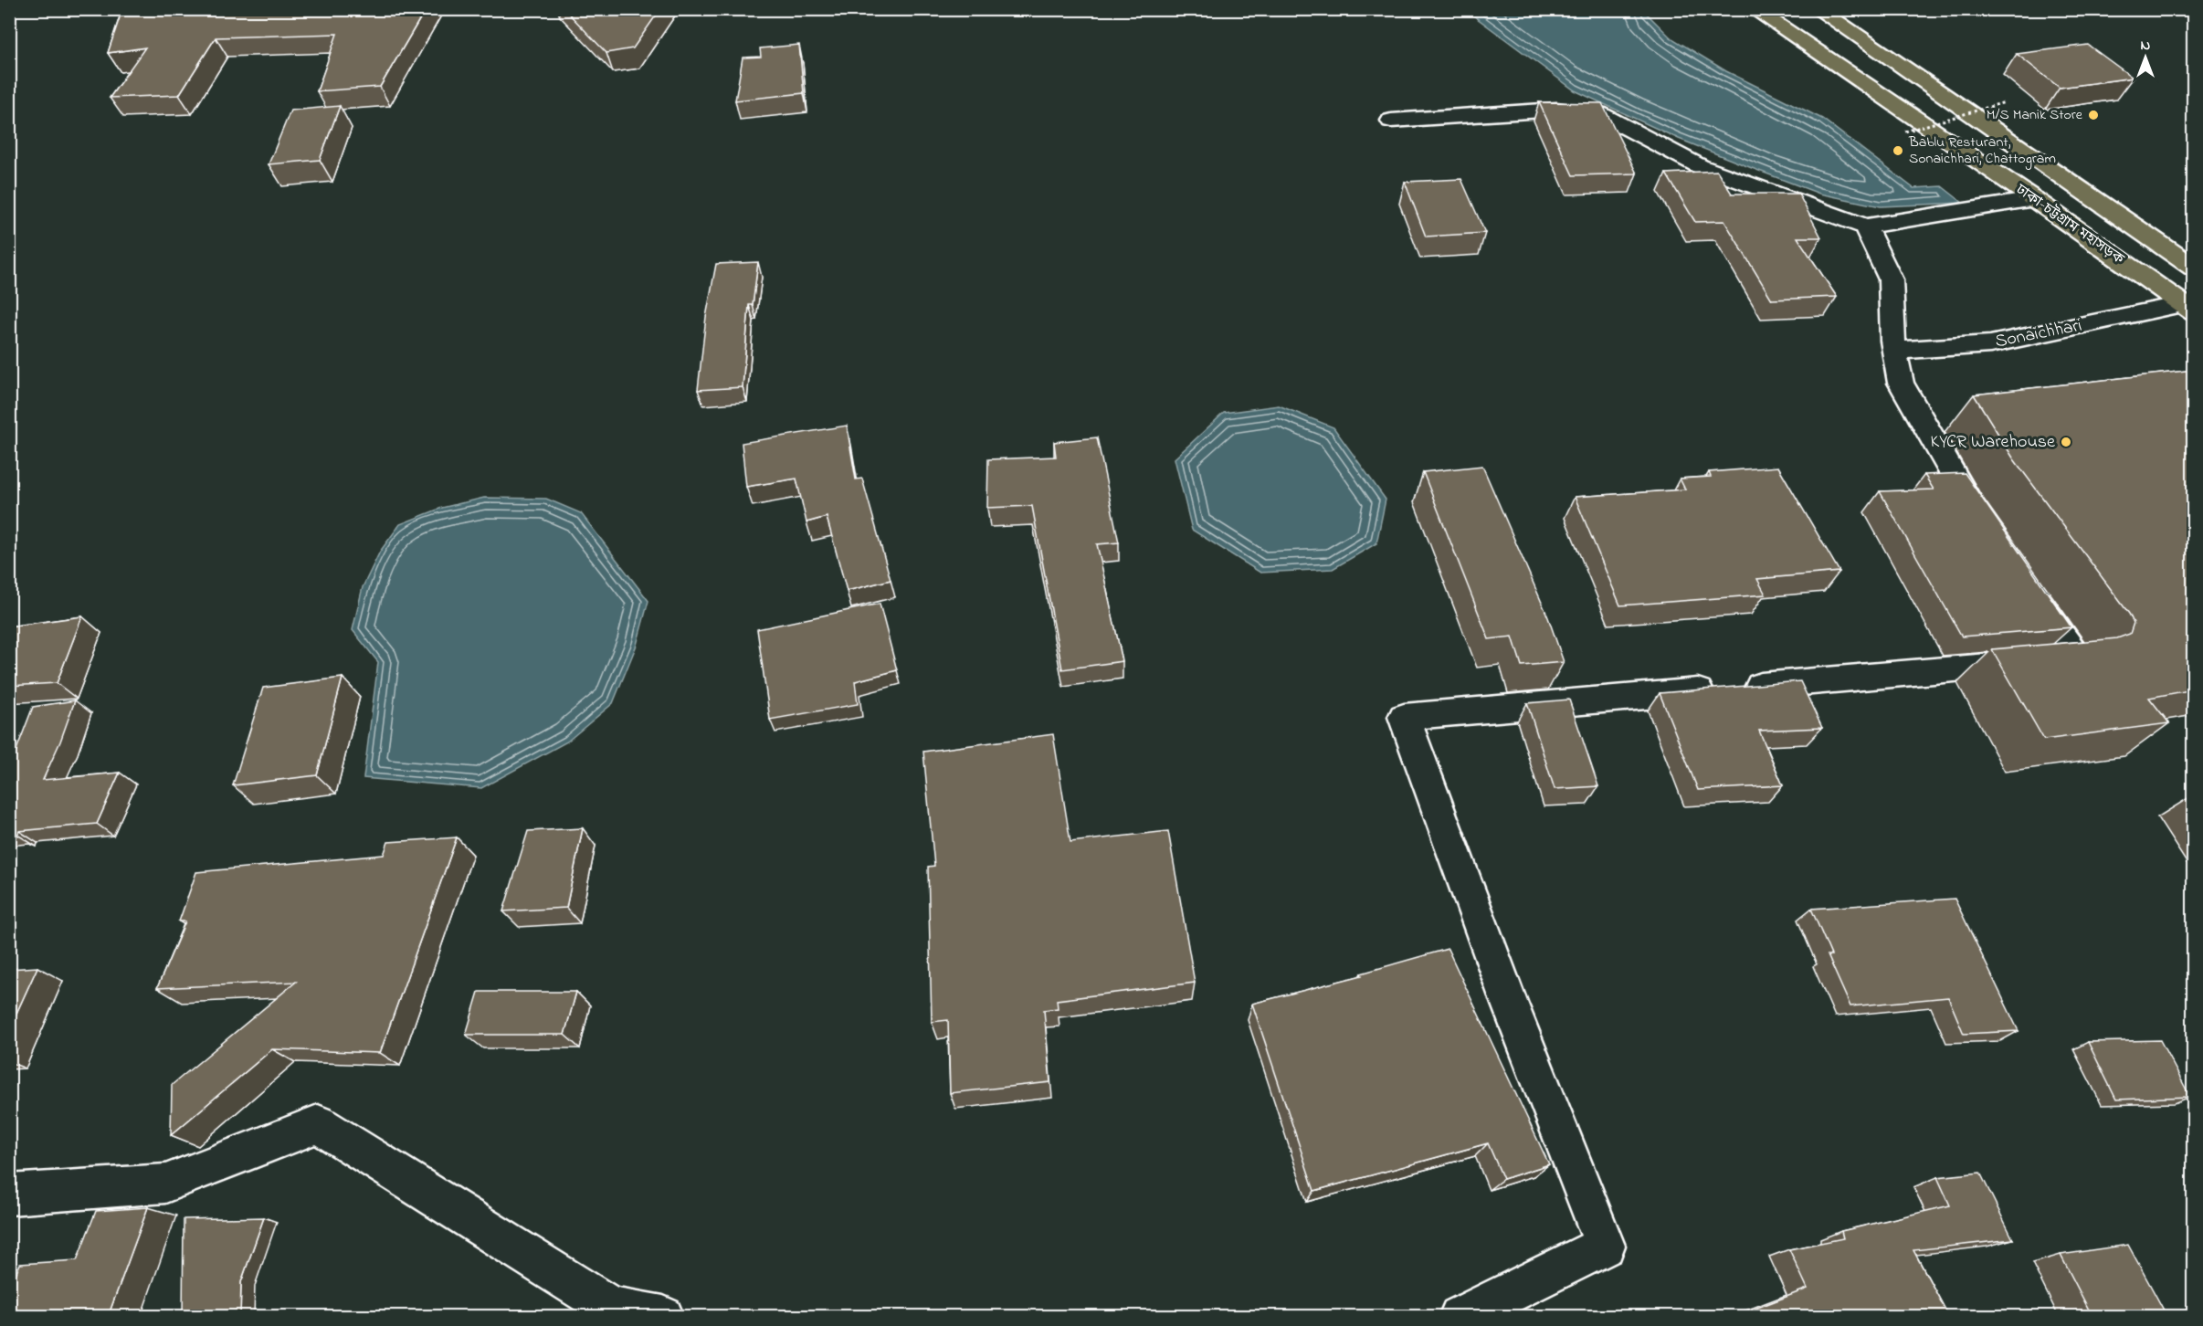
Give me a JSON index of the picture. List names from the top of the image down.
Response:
{
  "streets": {
    "highway": ["ঢাকা-চট্টগ্রাম মহাসড়ক"],
    "street": ["Sonaichhari"]
  },
  "crossings": [
    ["ঢাকা-চট্টগ্রাম মহাসড়ক", "Sonaichhari"]
  ],
  "places": ["M/S Manik Store", "Bablu Resturant, Sonaichhari, Chattogram", "KYCR Warehouse"],
  "north": "top"
}
